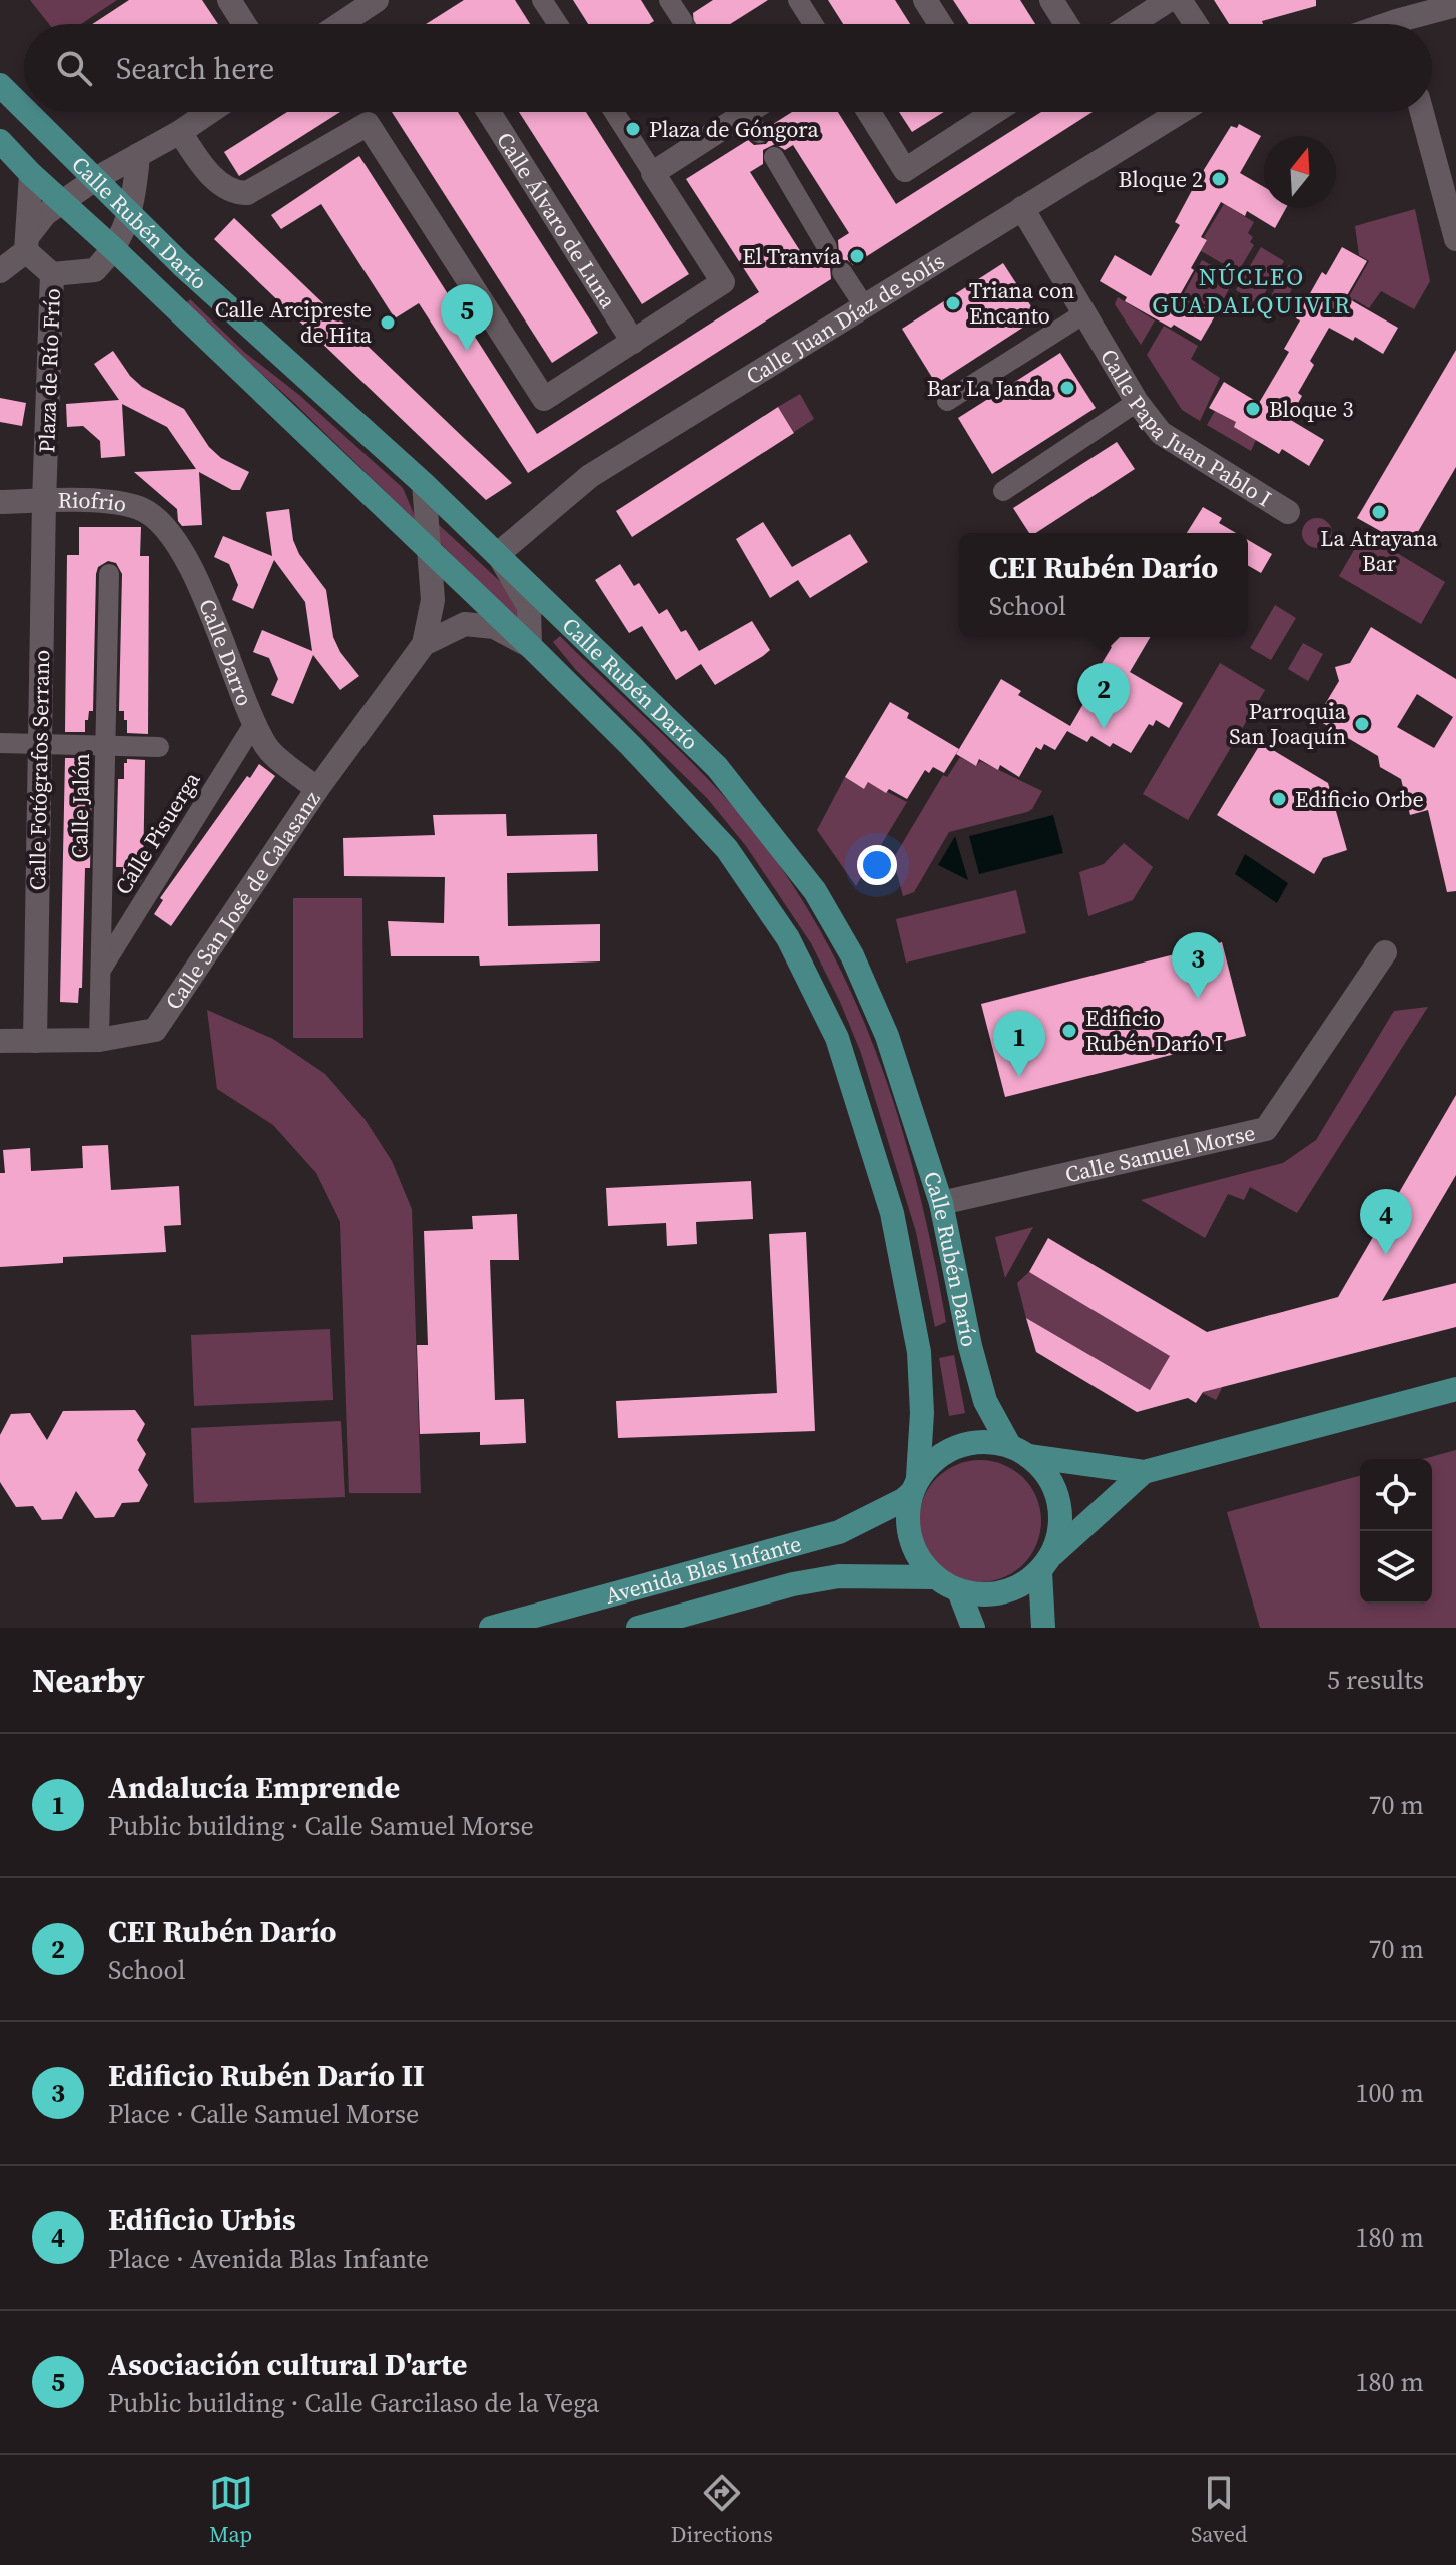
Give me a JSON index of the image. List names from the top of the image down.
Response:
{
  "streets": {
    "main road": ["Calle Rubén Darío", "Avenida Blas Infante"],
    "street": [
      "Calle Álvaro de Luna",
      "Calle Juan Díaz de Solís",
      "Plaza de Río Frío",
      "Calle Papa Juan Pablo I",
      "Riofrio",
      "Calle Darro",
      "Calle Fotógrafos Serrano",
      "Calle Jalón",
      "Calle Pisuerga",
      "Calle San José de Calasanz",
      "Calle Samuel Morse"
    ]
  },
  "crossings": [
    ["Calle Rubén Darío", "Calle Juan Díaz de Solís"],
    ["Calle Rubén Darío", "Calle Samuel Morse"],
    ["Calle Rubén Darío", "Avenida Blas Infante"],
    ["Calle Juan Díaz de Solís", "Calle Papa Juan Pablo I"],
    ["Plaza de Río Frío", "Riofrio"],
    ["Plaza de Río Frío", "Calle Fotógrafos Serrano"],
    ["Riofrio", "Calle Darro"],
    ["Riofrio", "Calle Fotógrafos Serrano"],
    ["Calle Darro", "Calle Pisuerga"],
    ["Calle Darro", "Calle San José de Calasanz"],
    ["Calle Fotógrafos Serrano", "Calle San José de Calasanz"],
    ["Calle Jalón", "Calle Pisuerga"],
    ["Calle Jalón", "Calle San José de Calasanz"]
  ],
  "districts": ["NÚCLEO GUADALQUIVIR"],
  "places": [
    "Plaza de Góngora",
    "Bloque 2",
    "El Tranvía",
    "Triana con Encanto",
    "Calle Arcipreste de Hita",
    "Bar La Janda",
    "Bloque 3",
    "La Atrayana Bar",
    "Parroquia San Joaquín",
    "Edificio Orbe",
    "Edificio Rubén Darío I"
  ],
  "north": "top",
  "page": {
    "search": "Search here",
    "pins": [
      "5",
      "2",
      "3",
      "1",
      "4"
    ],
    "popup": ["CEI Rubén Darío", "School"],
    "heading": ["Nearby", "5 results"],
    "list": [
      {
        "mark": "1",
        "name": "Andalucía Emprende",
        "note": "Public building · Calle Samuel Morse",
        "value": "70 m"
      },
      {
        "mark": "2",
        "name": "CEI Rubén Darío",
        "note": "School",
        "value": "70 m"
      },
      {
        "mark": "3",
        "name": "Edificio Rubén Darío II",
        "note": "Place · Calle Samuel Morse",
        "value": "100 m"
      },
      {
        "mark": "4",
        "name": "Edificio Urbis",
        "note": "Place · Avenida Blas Infante",
        "value": "180 m"
      },
      {
        "mark": "5",
        "name": "Asociación cultural D'arte",
        "note": "Public building · Calle Garcilaso de la Vega",
        "value": "180 m"
      }
    ],
    "nav": ["Map", "Directions", "Saved"]
  }
}
